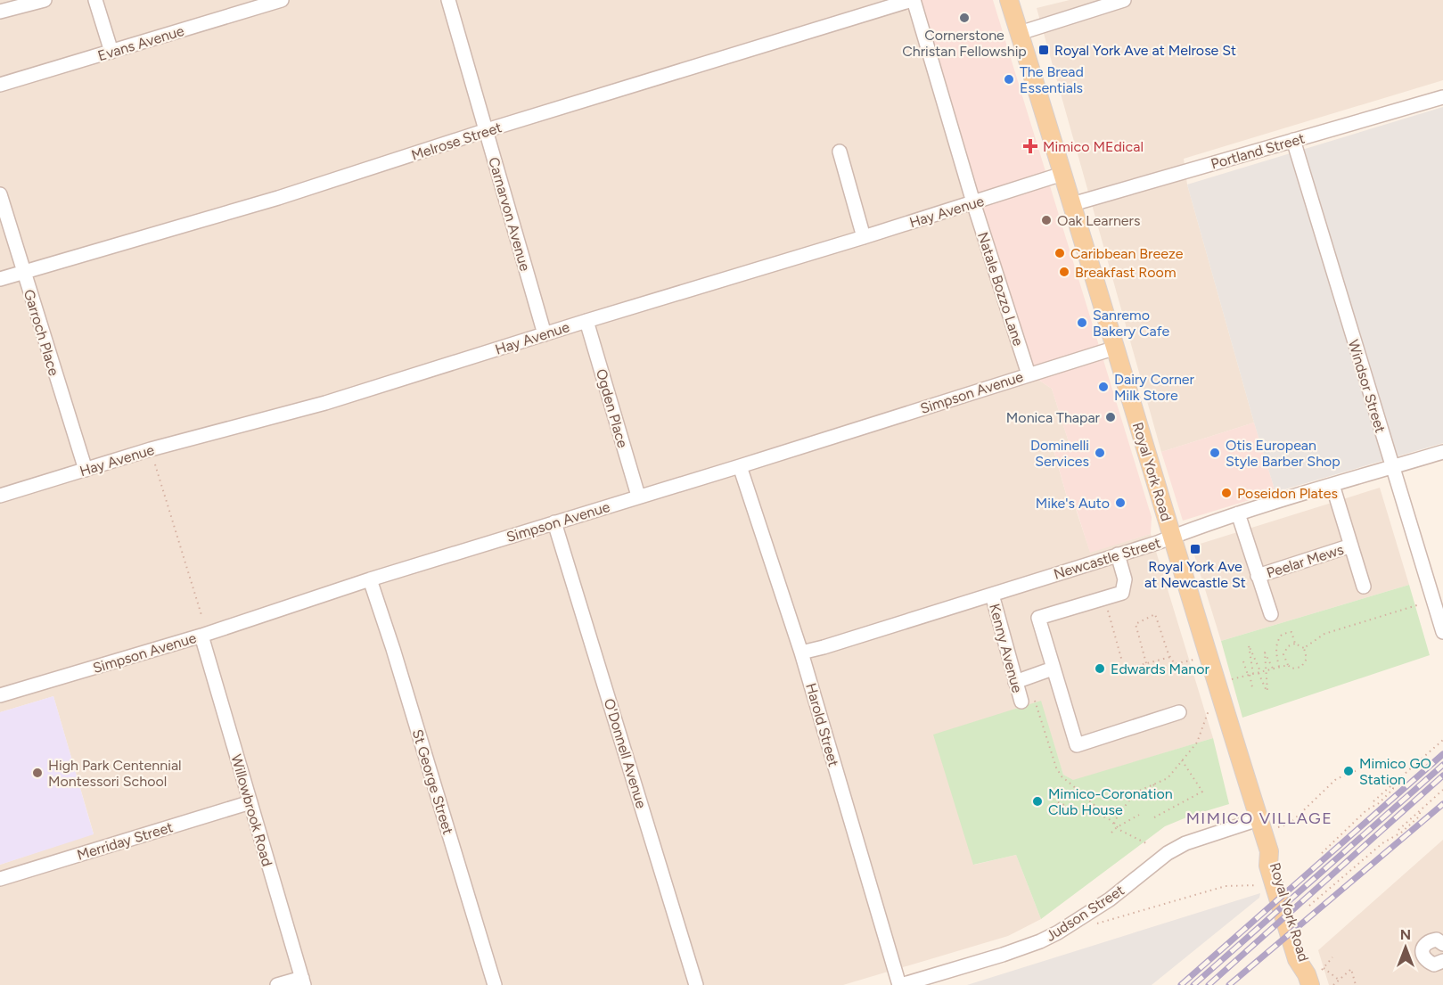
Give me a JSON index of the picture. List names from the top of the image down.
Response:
{
  "streets": {
    "main road": ["Royal York Road"],
    "street": [
      "Evans Avenue",
      "Melrose Street",
      "Portland Street",
      "Hay Avenue",
      "Carnarvon Avenue",
      "Natale Bozzo Lane",
      "Garroch Place",
      "Windsor Street",
      "Simpson Avenue",
      "Ogden Place",
      "Newcastle Street",
      "Peelar Mews",
      "Kenny Avenue",
      "Harold Street",
      "O'Donnell Avenue",
      "St George Street",
      "Willowbrook Road",
      "Merriday Street",
      "Judson Street"
    ]
  },
  "crossings": [
    ["Melrose Street", "Carnarvon Avenue"],
    ["Melrose Street", "Natale Bozzo Lane"],
    ["Melrose Street", "Garroch Place"],
    ["Portland Street", "Windsor Street"],
    ["Portland Street", "Royal York Road"],
    ["Hay Avenue", "Carnarvon Avenue"],
    ["Hay Avenue", "Natale Bozzo Lane"],
    ["Hay Avenue", "Garroch Place"],
    ["Hay Avenue", "Ogden Place"],
    ["Hay Avenue", "Royal York Road"],
    ["Natale Bozzo Lane", "Simpson Avenue"],
    ["Windsor Street", "Newcastle Street"],
    ["Simpson Avenue", "Ogden Place"],
    ["Simpson Avenue", "Royal York Road"],
    ["Simpson Avenue", "Harold Street"],
    ["Simpson Avenue", "O'Donnell Avenue"],
    ["Simpson Avenue", "St George Street"],
    ["Simpson Avenue", "Willowbrook Road"],
    ["Royal York Road", "Newcastle Street"],
    ["Royal York Road", "Judson Street"],
    ["Newcastle Street", "Peelar Mews"],
    ["Newcastle Street", "Kenny Avenue"],
    ["Newcastle Street", "Harold Street"],
    ["Harold Street", "Judson Street"],
    ["Willowbrook Road", "Merriday Street"]
  ],
  "districts": ["MIMICO VILLAGE"],
  "places": {
    "other": [
      "Cornerstone Christan Fellowship",
      "The Bread Essentials",
      "Oak Learners",
      "Caribbean Breeze",
      "Breakfast Room",
      "Sanremo Bakery Cafe",
      "Dairy Corner Milk Store",
      "Monica Thapar",
      "Dominelli Services",
      "Otis European Style Barber Shop",
      "Poseidon Plates",
      "Mike's Auto",
      "Edwards Manor",
      "Mimico GO Station",
      "High Park Centennial Montessori School",
      "Mimico-Coronation Club House"
    ],
    "transit": ["Royal York Ave at Melrose St", "Royal York Ave at Newcastle St"],
    "health": ["Mimico MEdical"]
  },
  "north": "top"
}
